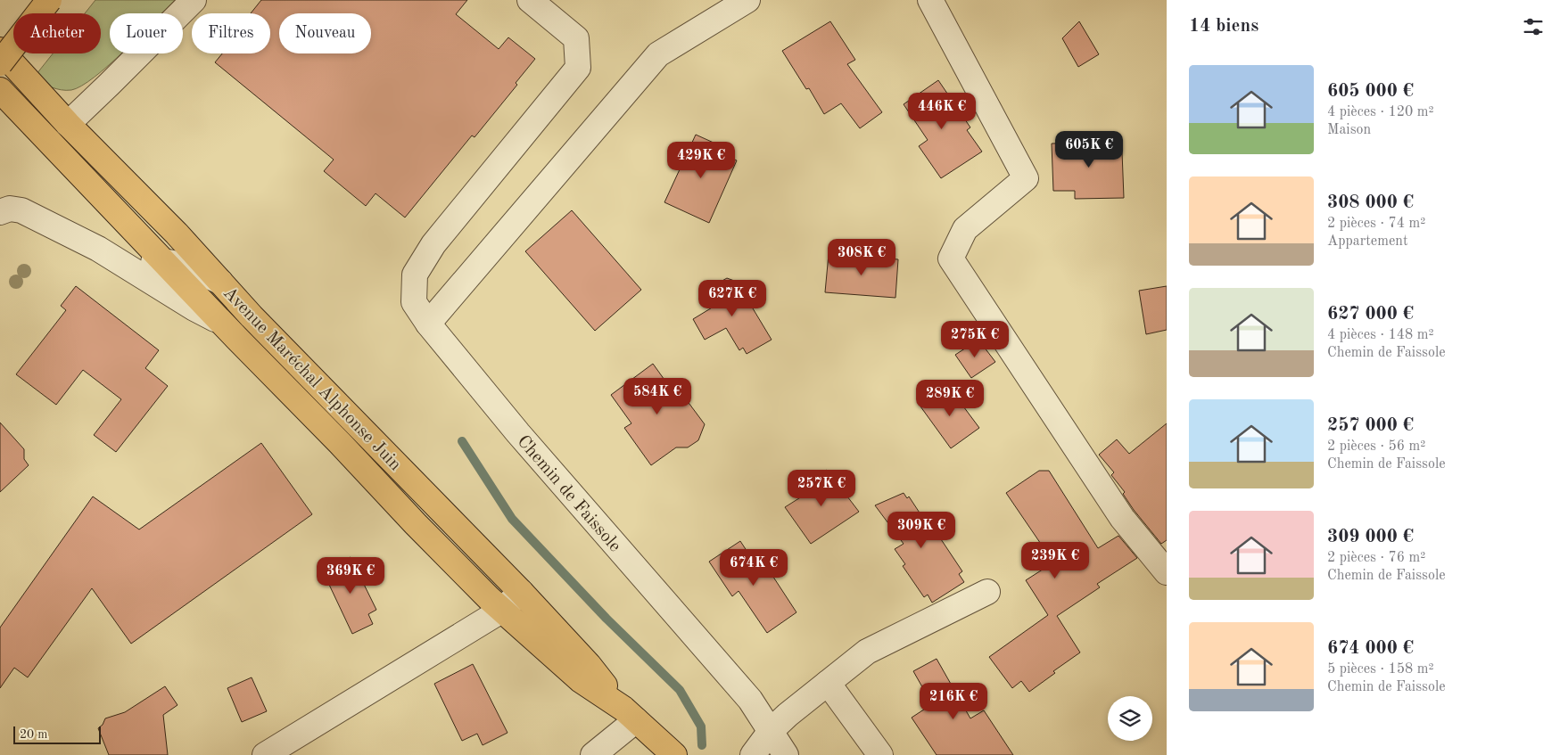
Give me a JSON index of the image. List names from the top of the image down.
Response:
{
  "streets": {
    "main road": ["Avenue Maréchal Alphonse Juin"],
    "street": ["Chemin de Faissole"]
  },
  "scale_bar": "20 m",
  "page": {
    "heading": "14 biens",
    "chip": [
      "Acheter",
      "Louer",
      "Filtres",
      "Nouveau"
    ],
    "list": [
      {
        "name": "605 000 €",
        "note": "4 pièces · 120 m² · Maison"
      },
      {
        "name": "308 000 €",
        "note": "2 pièces · 74 m² · Appartement"
      },
      {
        "name": "627 000 €",
        "note": "4 pièces · 148 m² · Chemin de Faissole"
      },
      {
        "name": "257 000 €",
        "note": "2 pièces · 56 m² · Chemin de Faissole"
      },
      {
        "name": "309 000 €",
        "note": "2 pièces · 76 m² · Chemin de Faissole"
      },
      {
        "name": "674 000 €",
        "note": "5 pièces · 158 m² · Chemin de Faissole"
      }
    ],
    "price": [
      "446K €",
      "605K €",
      "429K €",
      "308K €",
      "627K €",
      "275K €",
      "584K €",
      "289K €",
      "257K €",
      "309K €",
      "239K €",
      "674K €",
      "369K €",
      "216K €"
    ],
    "scale": "20 m"
  }
}
